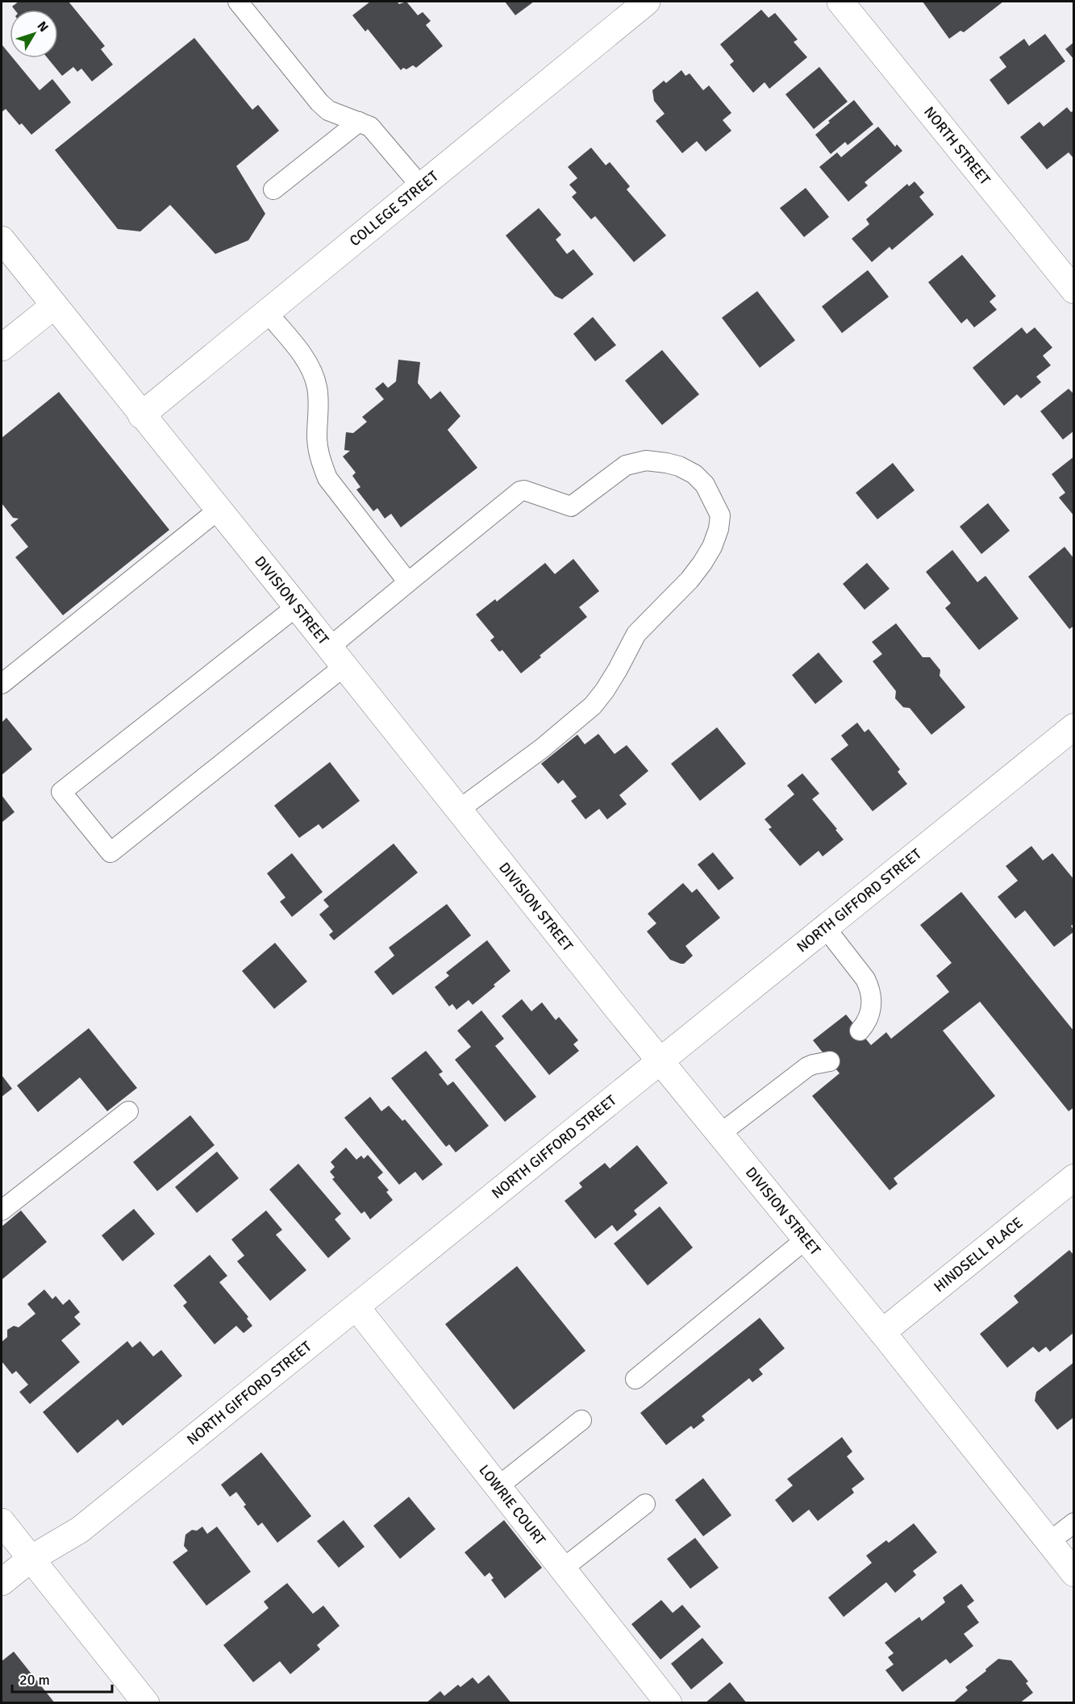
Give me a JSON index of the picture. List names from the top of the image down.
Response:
{
  "streets": {
    "street": [
      "NORTH STREET",
      "COLLEGE STREET",
      "DIVISION STREET",
      "NORTH GIFFORD STREET",
      "HINDSELL PLACE",
      "LOWRIE COURT"
    ]
  },
  "crossings": [
    ["COLLEGE STREET", "DIVISION STREET"],
    ["DIVISION STREET", "NORTH GIFFORD STREET"],
    ["DIVISION STREET", "HINDSELL PLACE"],
    ["NORTH GIFFORD STREET", "LOWRIE COURT"]
  ],
  "scale_bar": "20 m",
  "north": "top right"
}
